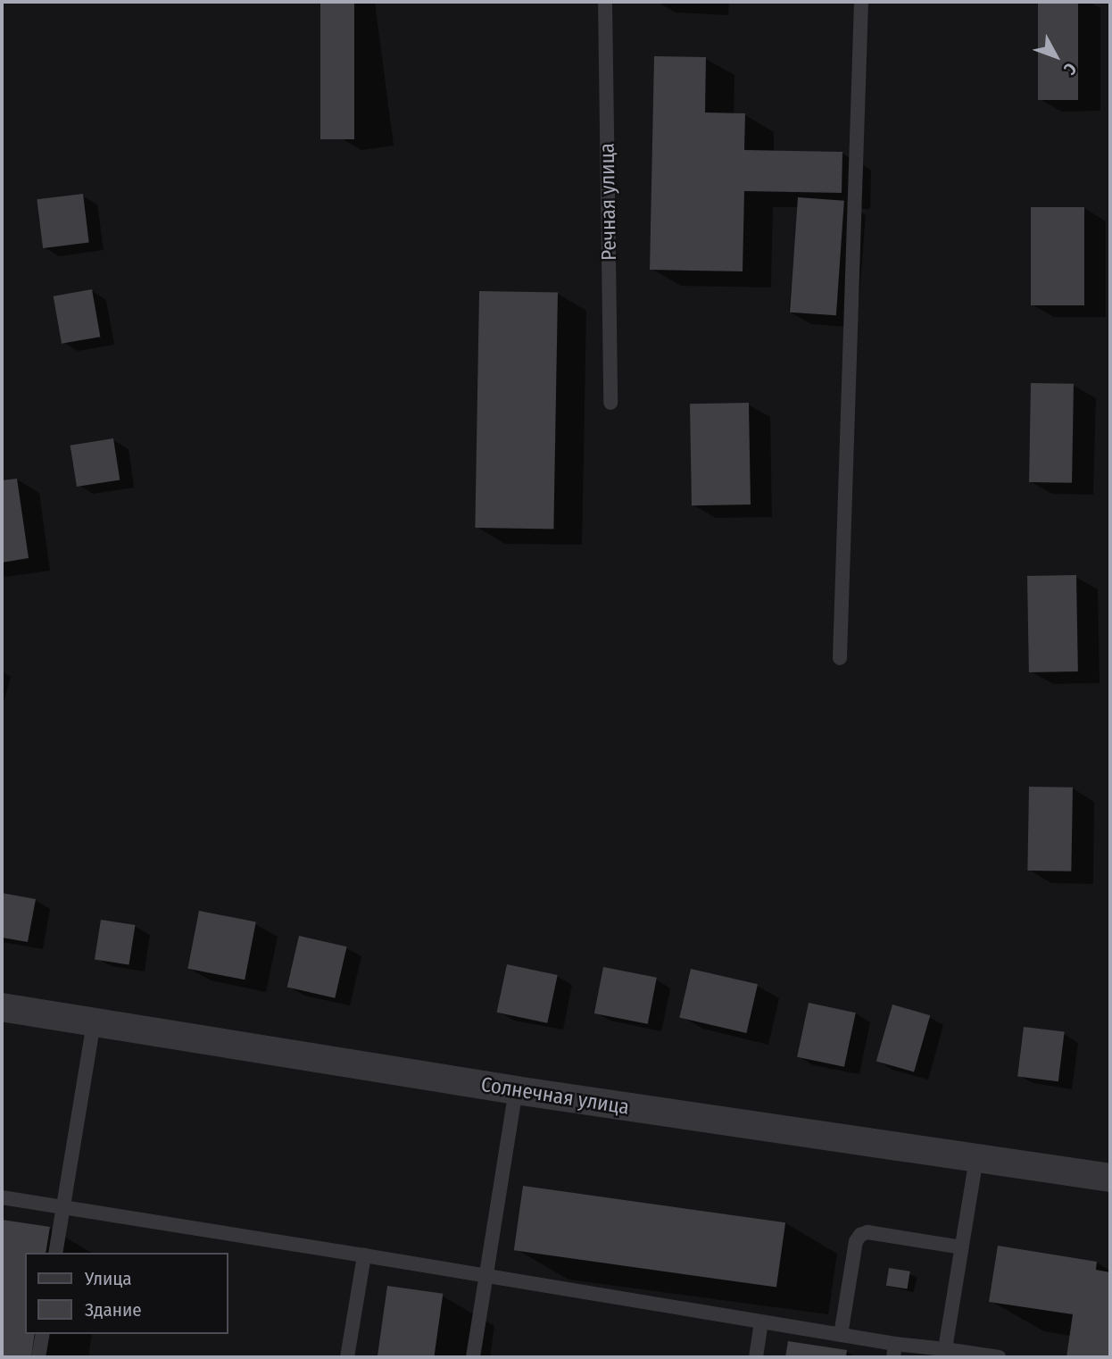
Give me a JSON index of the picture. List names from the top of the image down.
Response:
{
  "streets": {
    "street": ["Солнечная улица"],
    "lane": ["Речная улица"]
  },
  "legend": ["Улица", "Здание"],
  "north": "bottom right"
}
